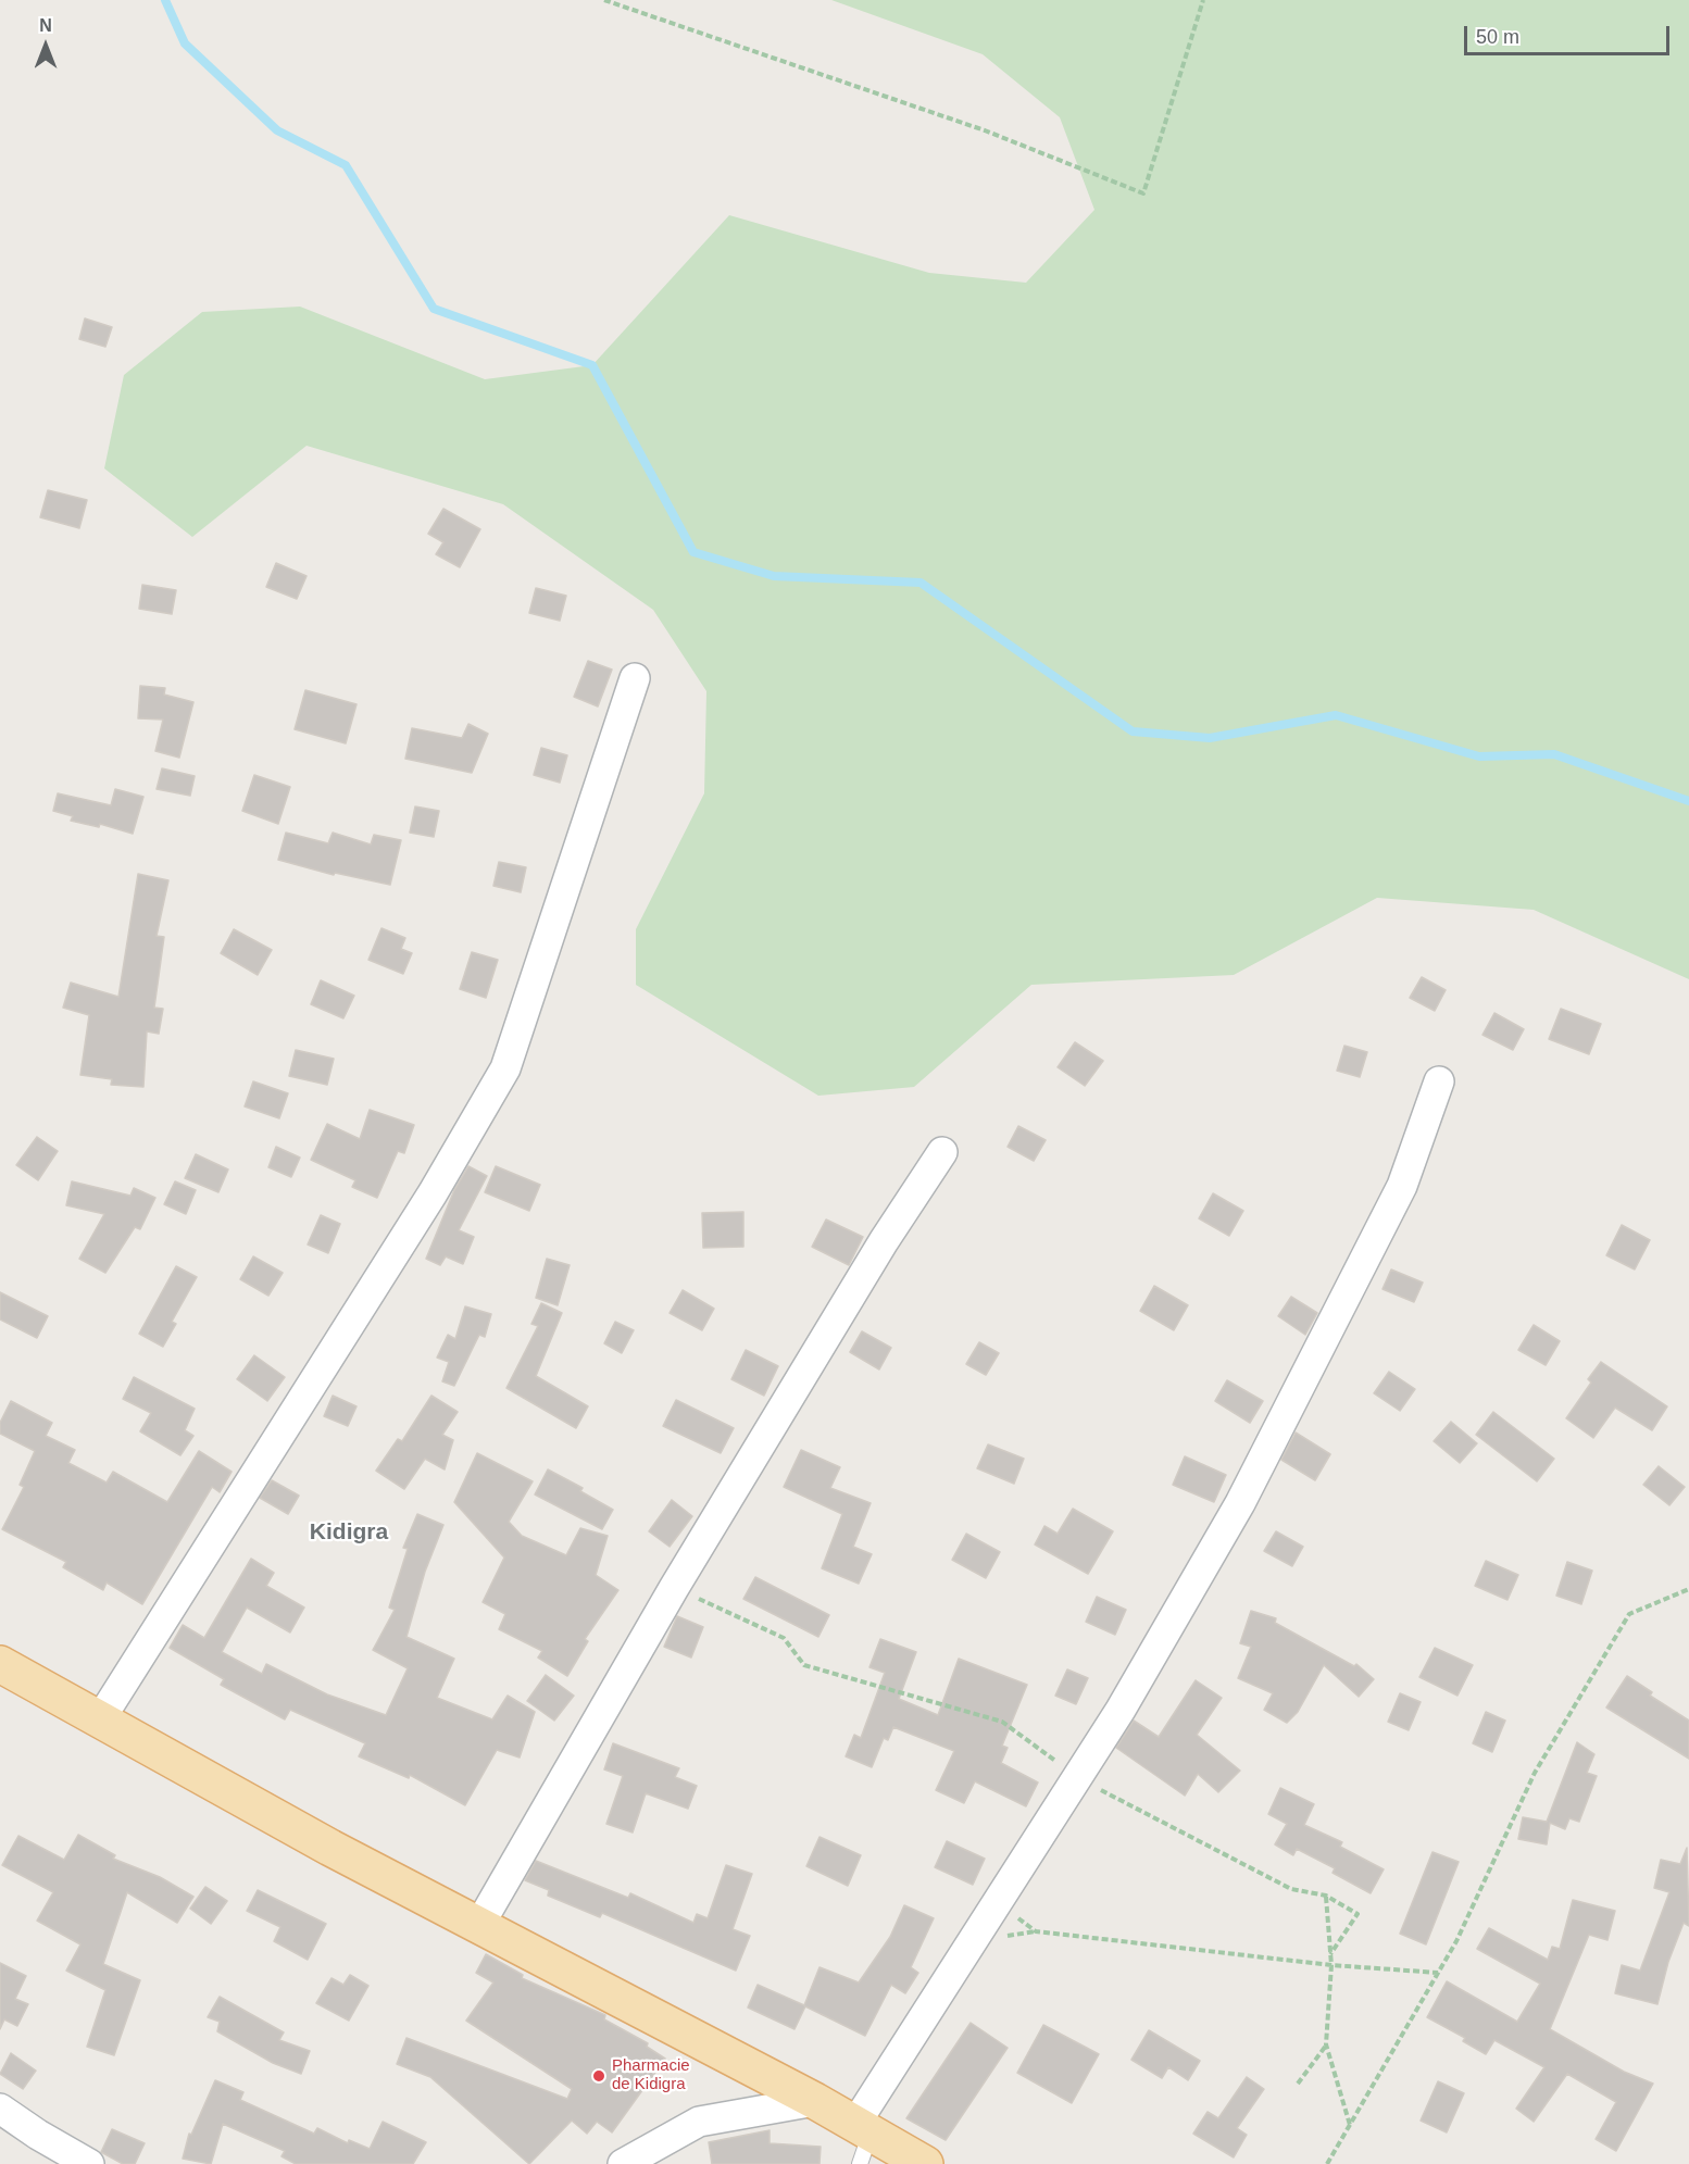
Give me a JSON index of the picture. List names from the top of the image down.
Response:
{
  "districts": ["Kidigra"],
  "places": ["Pharmacie de Kidigra"],
  "scale_bar": "50 m",
  "north": "top"
}
